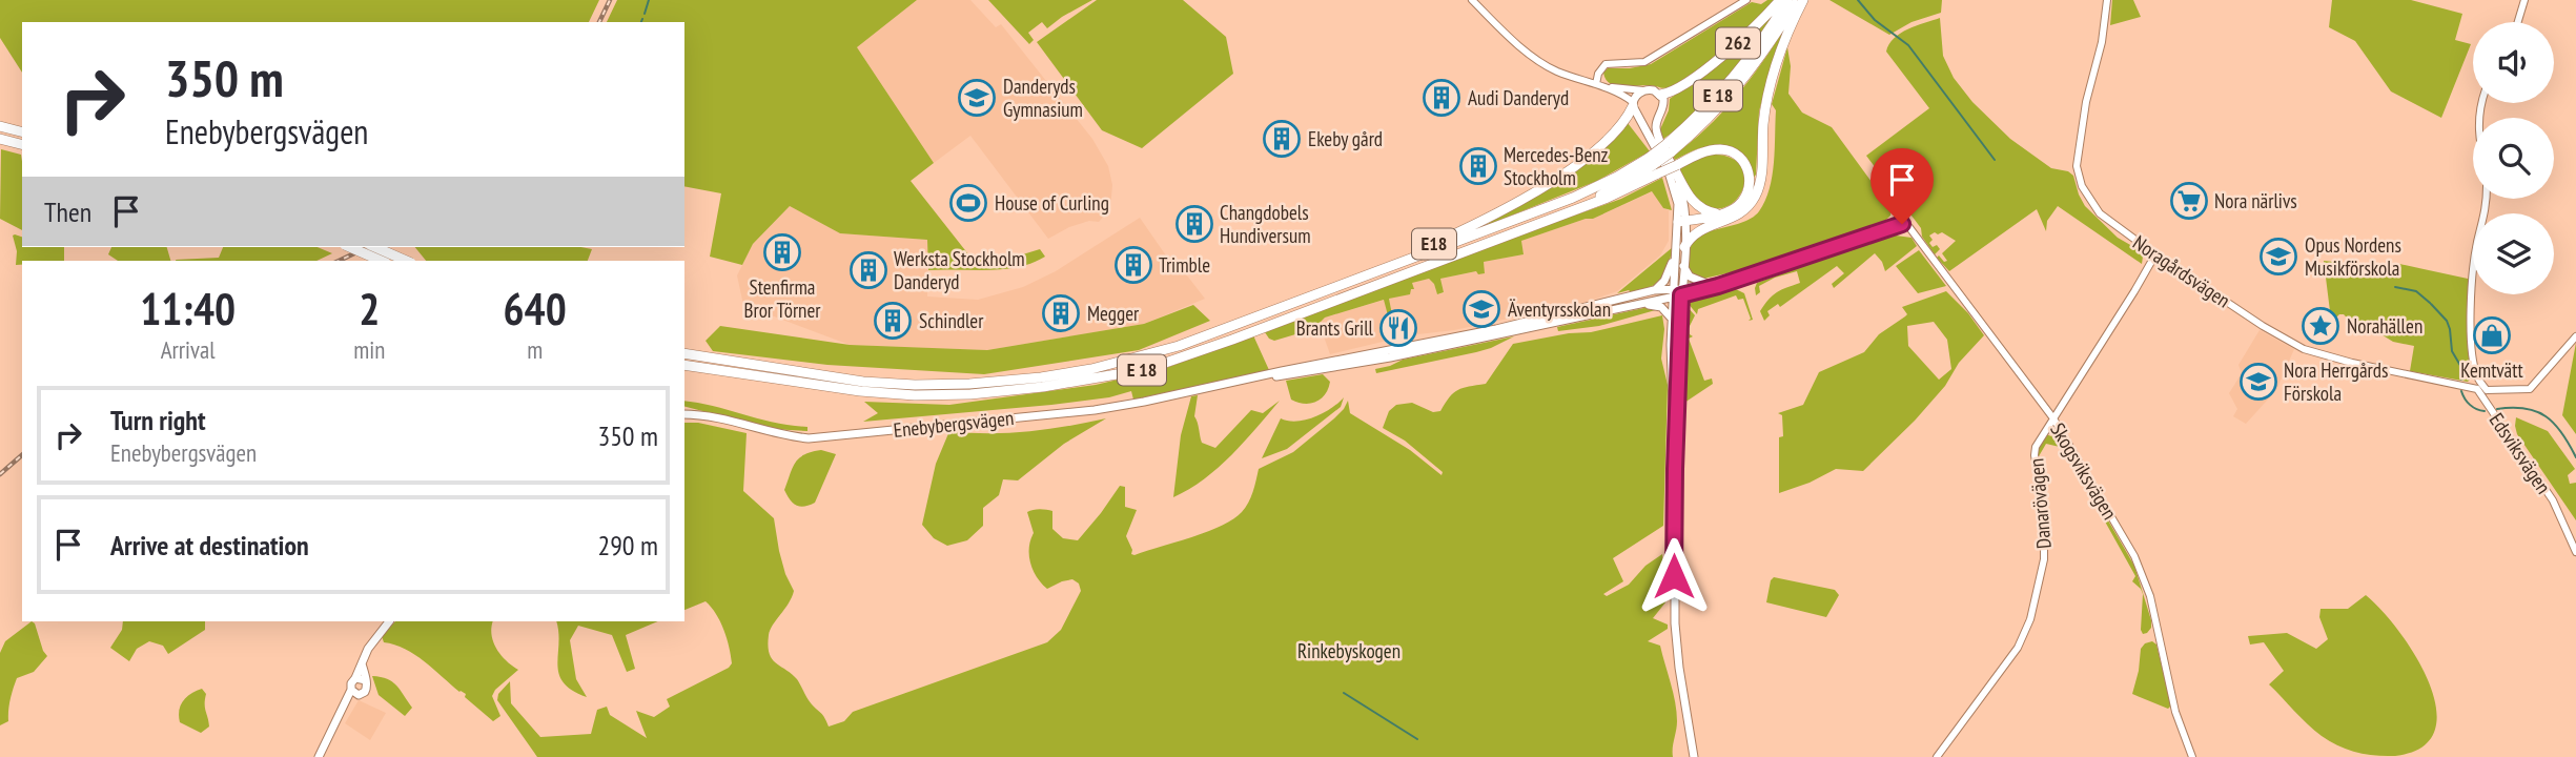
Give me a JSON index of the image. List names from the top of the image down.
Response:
{
  "streets": {
    "highway": ["262", "E 18", "E18"],
    "main road": ["Enebybergsvägen"],
    "street": [
      "Noragårdsvägen",
      "Edsviksvägen",
      "Skogsviksvägen",
      "Danarövägen"
    ]
  },
  "crossings": [
    ["262", "E18"],
    ["E 18", "E18"],
    ["Noragårdsvägen", "Edsviksvägen"],
    ["Noragårdsvägen", "Danarövägen"],
    ["Enebybergsvägen", "Skogsviksvägen"],
    ["Skogsviksvägen", "Danarövägen"]
  ],
  "parks": ["Rinkebyskogen"],
  "places": {
    "school or university": [
      "Danderyds Gymnasium",
      "Opus Nordens Musikförskola",
      "Äventyrsskolan",
      "Nora Herrgårds Förskola"
    ],
    "building": [
      "Audi Danderyd",
      "Ekeby gård",
      "Mercedes-Benz Stockholm",
      "Changdobels Hundiversum",
      "Stenfirma Bror Törner",
      "Trimble",
      "Werksta Stockholm Danderyd",
      "Megger",
      "Schindler"
    ],
    "supermarket": ["Nora närlivs"],
    "sports": ["House of Curling"],
    "place": ["Norahällen"],
    "restaurant": ["Brants Grill"],
    "shop": ["Kemtvätt"]
  },
  "page": {
    "turn": ["350 m", "Enebybergsvägen"],
    "then": "Then",
    "eta": [
      "11:40",
      "Arrival",
      "2",
      "min",
      "640",
      "m"
    ],
    "list": [
      {
        "name": "Turn right",
        "note": "Enebybergsvägen",
        "value": "350 m"
      },
      {
        "name": "Arrive at destination",
        "value": "290 m"
      }
    ]
  }
}
